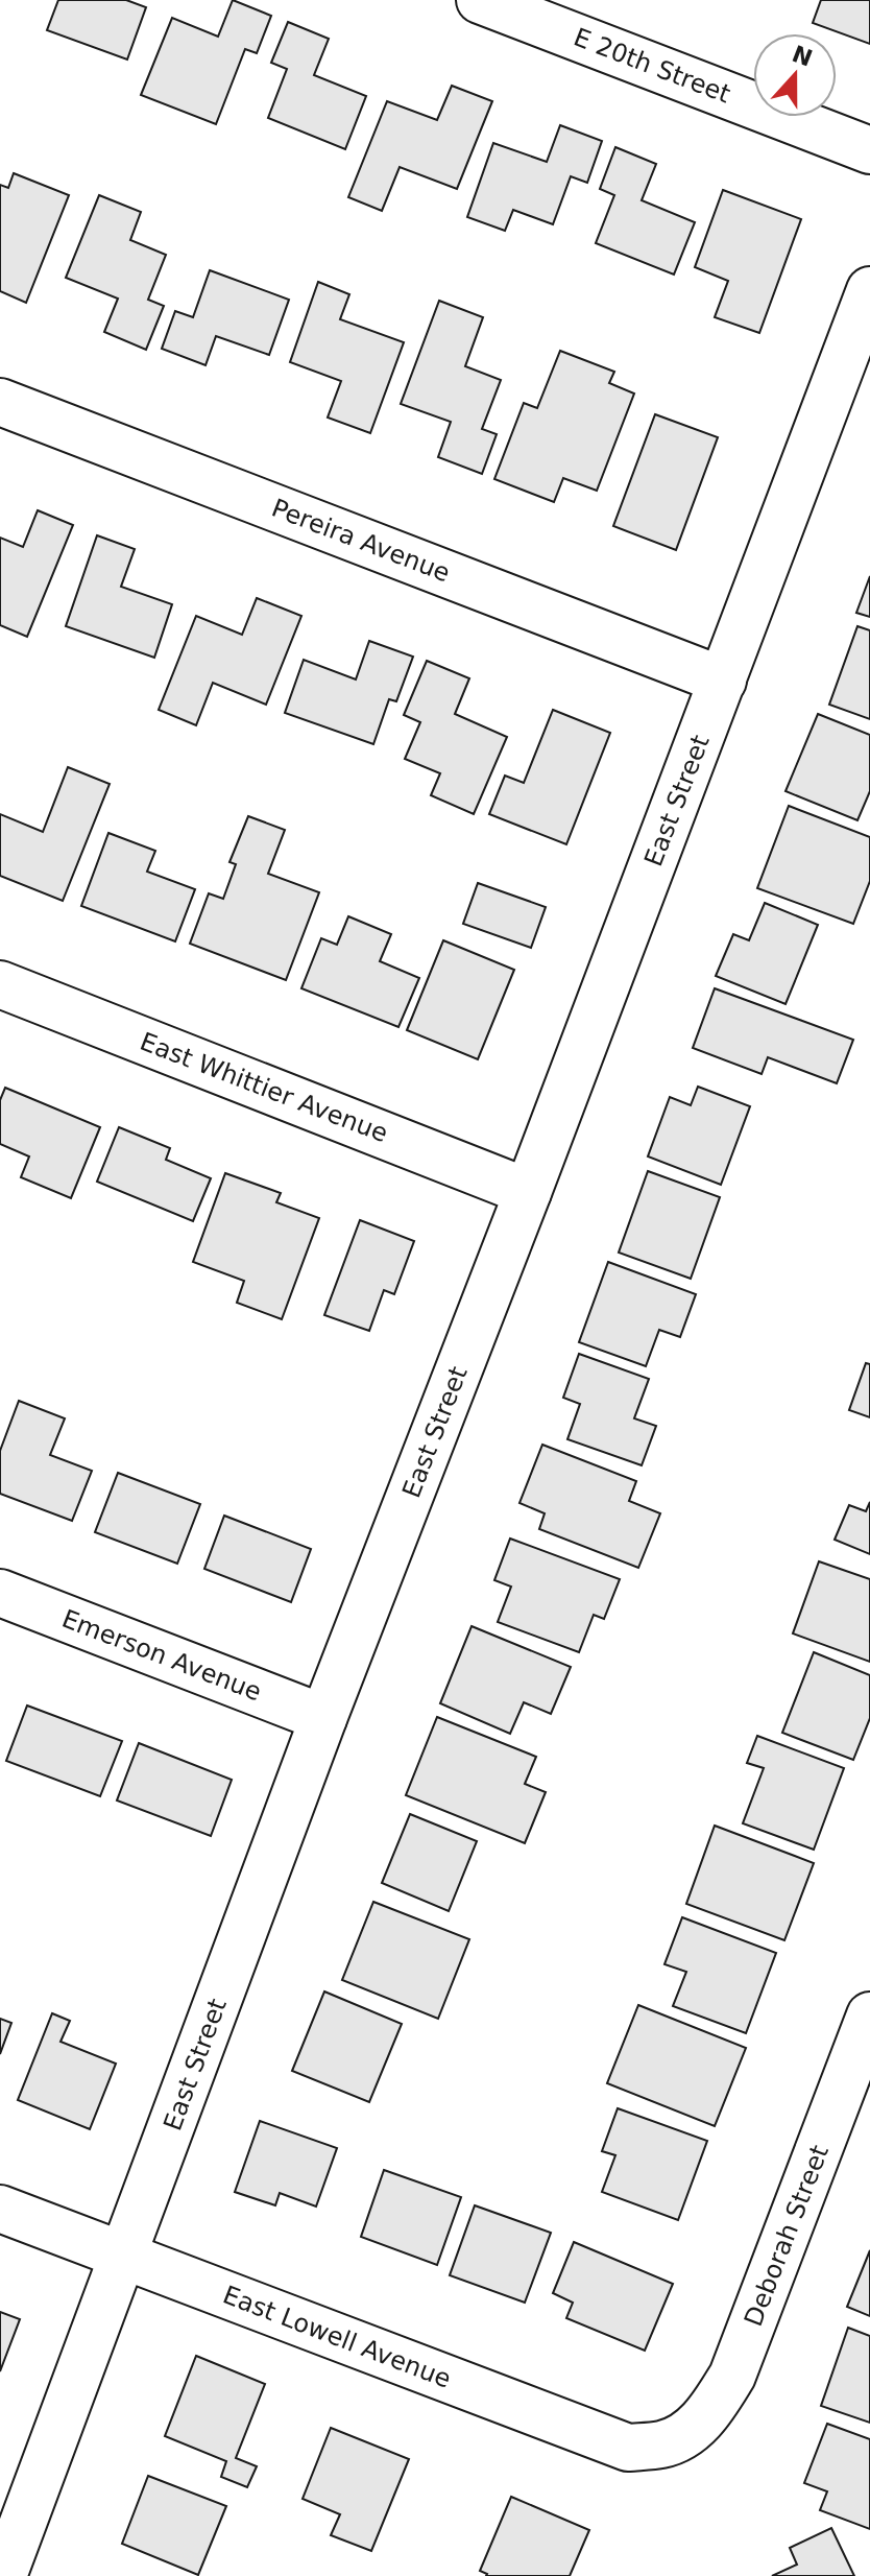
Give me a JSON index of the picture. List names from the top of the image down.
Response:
{
  "streets": {
    "street": [
      "E 20th Street",
      "Pereira Avenue",
      "East Street",
      "East Whittier Avenue",
      "Emerson Avenue",
      "Deborah Street",
      "East Lowell Avenue"
    ]
  },
  "crossings": [
    ["Pereira Avenue", "East Street"],
    ["East Street", "East Whittier Avenue"],
    ["East Street", "Emerson Avenue"],
    ["East Street", "East Lowell Avenue"],
    ["Deborah Street", "East Lowell Avenue"]
  ],
  "north": "top"
}
